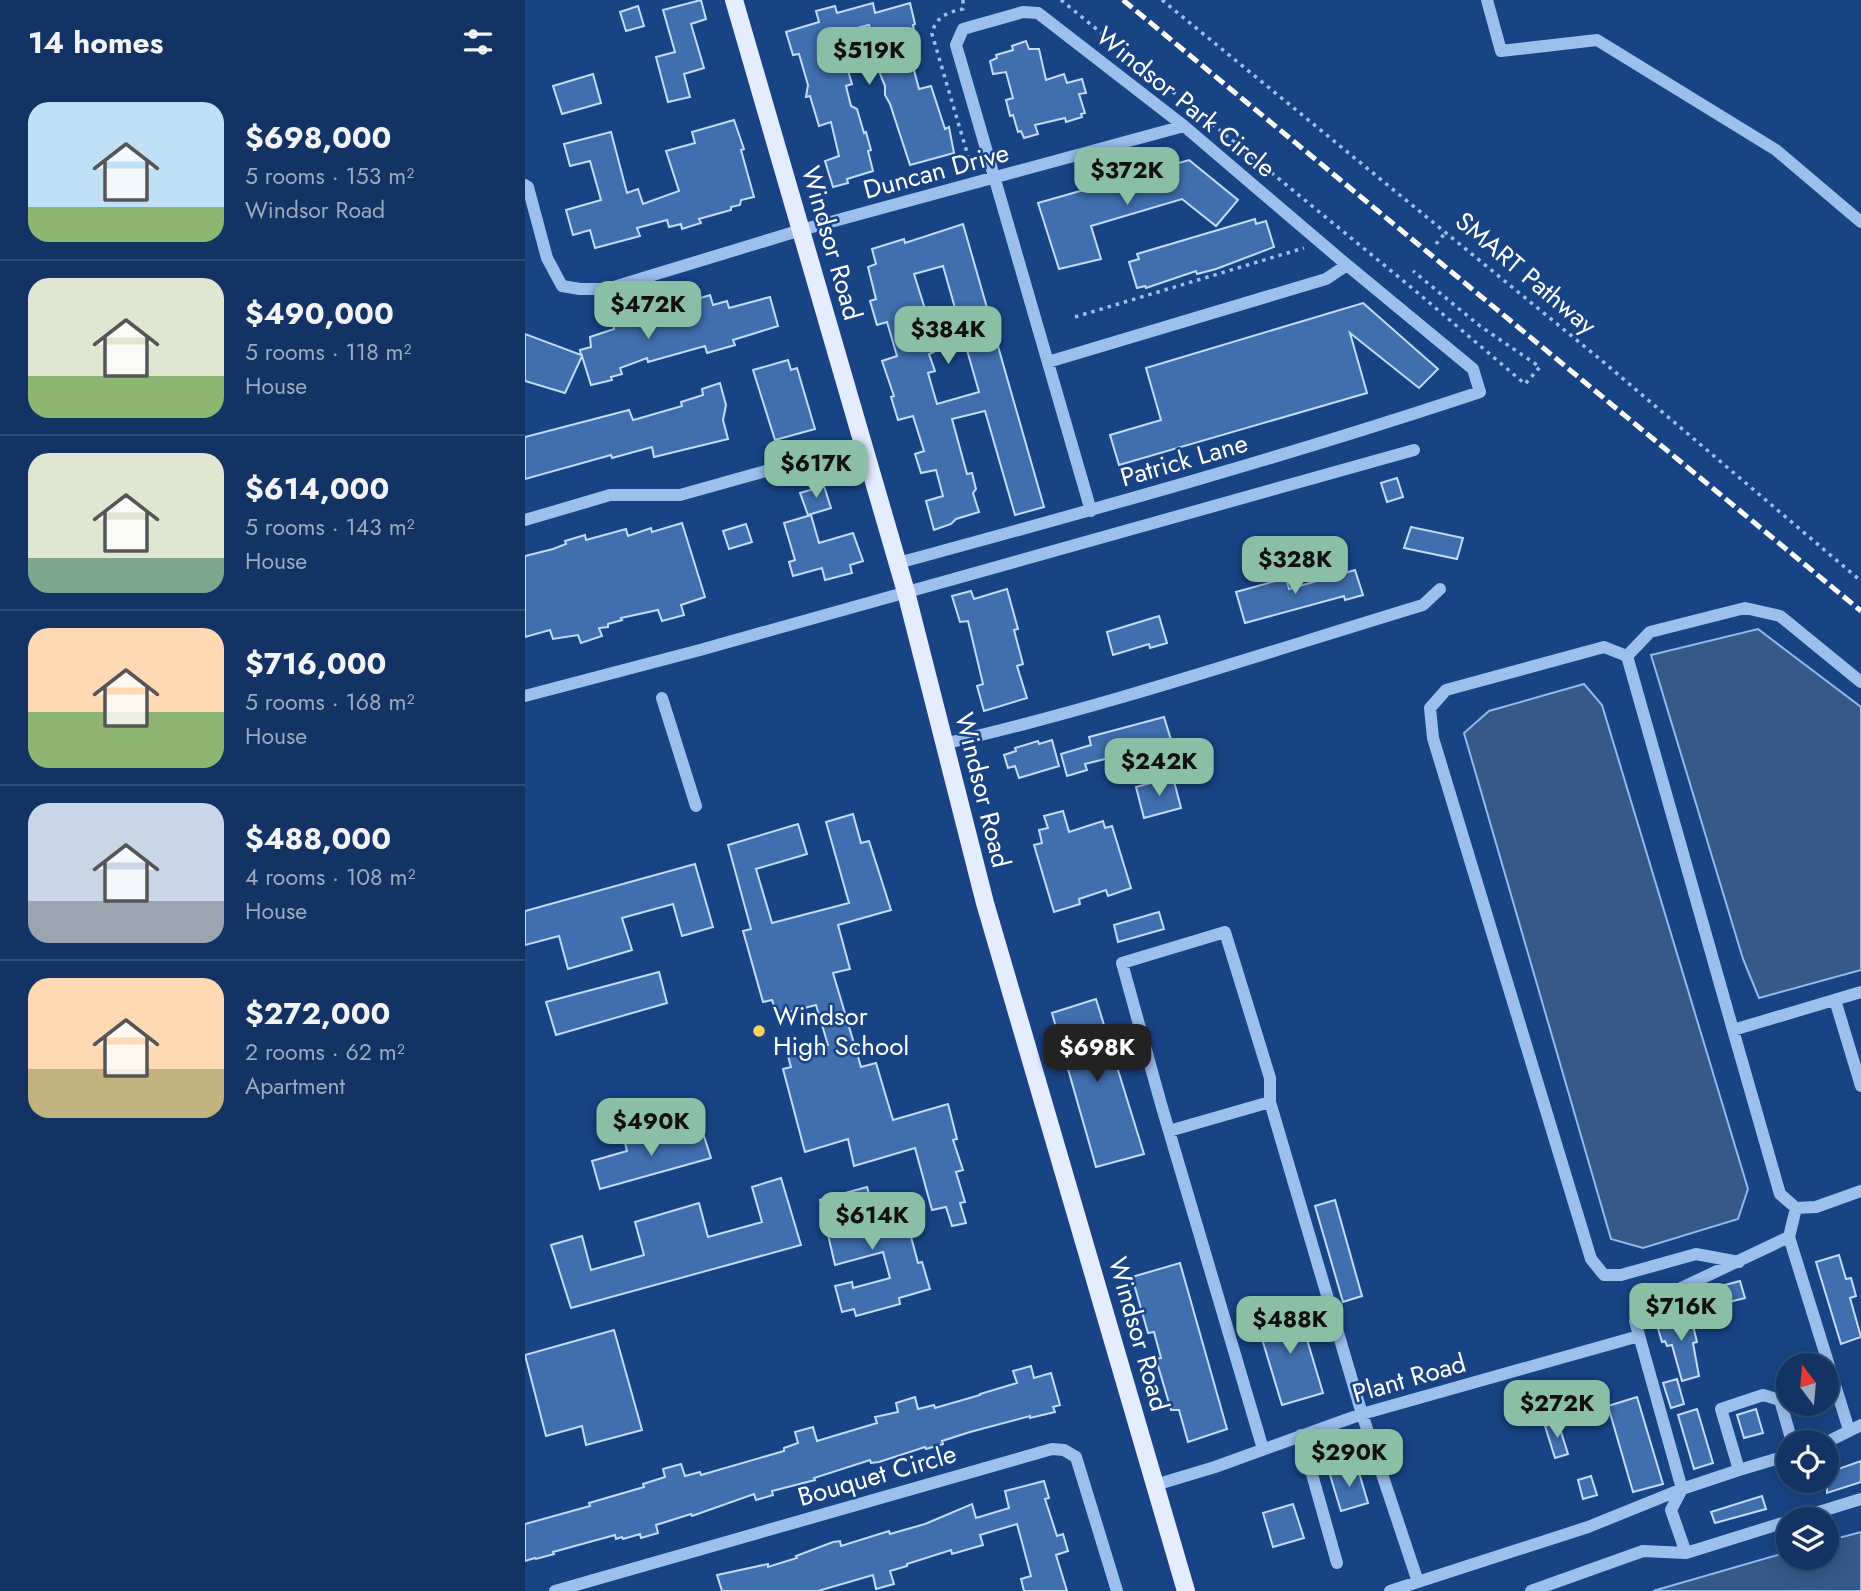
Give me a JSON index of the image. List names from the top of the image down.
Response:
{
  "streets": {
    "main road": ["Windsor Road"],
    "street": [
      "Windsor Park Circle",
      "Duncan Drive",
      "Patrick Lane",
      "Plant Road",
      "Bouquet Circle"
    ],
    "path": ["SMART Pathway"]
  },
  "crossings": [
    ["Windsor Park Circle", "Duncan Drive"],
    ["Windsor Park Circle", "Patrick Lane"],
    ["Duncan Drive", "Windsor Road"],
    ["Windsor Road", "Patrick Lane"],
    ["Windsor Road", "Plant Road"]
  ],
  "places": ["Windsor High School"],
  "north": "top",
  "page": {
    "heading": "14 homes",
    "price": [
      "$519K",
      "$372K",
      "$472K",
      "$384K",
      "$617K",
      "$328K",
      "$242K",
      "$698K",
      "$490K",
      "$614K",
      "$716K",
      "$488K",
      "$272K",
      "$290K"
    ],
    "list": [
      {
        "name": "$698,000",
        "note": "5 rooms · 153 m² · Windsor Road"
      },
      {
        "name": "$490,000",
        "note": "5 rooms · 118 m² · House"
      },
      {
        "name": "$614,000",
        "note": "5 rooms · 143 m² · House"
      },
      {
        "name": "$716,000",
        "note": "5 rooms · 168 m² · House"
      },
      {
        "name": "$488,000",
        "note": "4 rooms · 108 m² · House"
      },
      {
        "name": "$272,000",
        "note": "2 rooms · 62 m² · Apartment"
      }
    ]
  }
}
